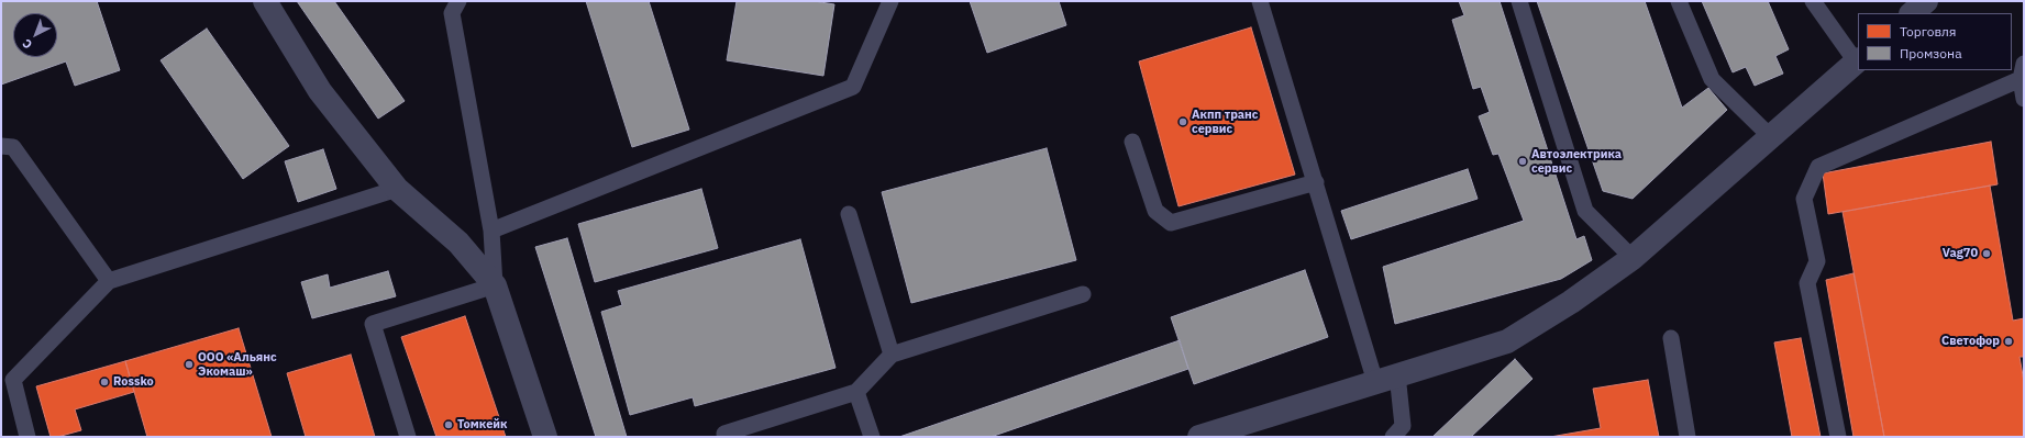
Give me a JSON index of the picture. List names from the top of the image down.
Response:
{
  "places": [
    "Акпп транс сервис",
    "Автоэлектрика сервис",
    "Vag70",
    "Светофор",
    "ООО «Альянс Экомаш»",
    "Rossko",
    "Томкейк"
  ],
  "legend": ["Торговля", "Промзона"],
  "north": "bottom left"
}
